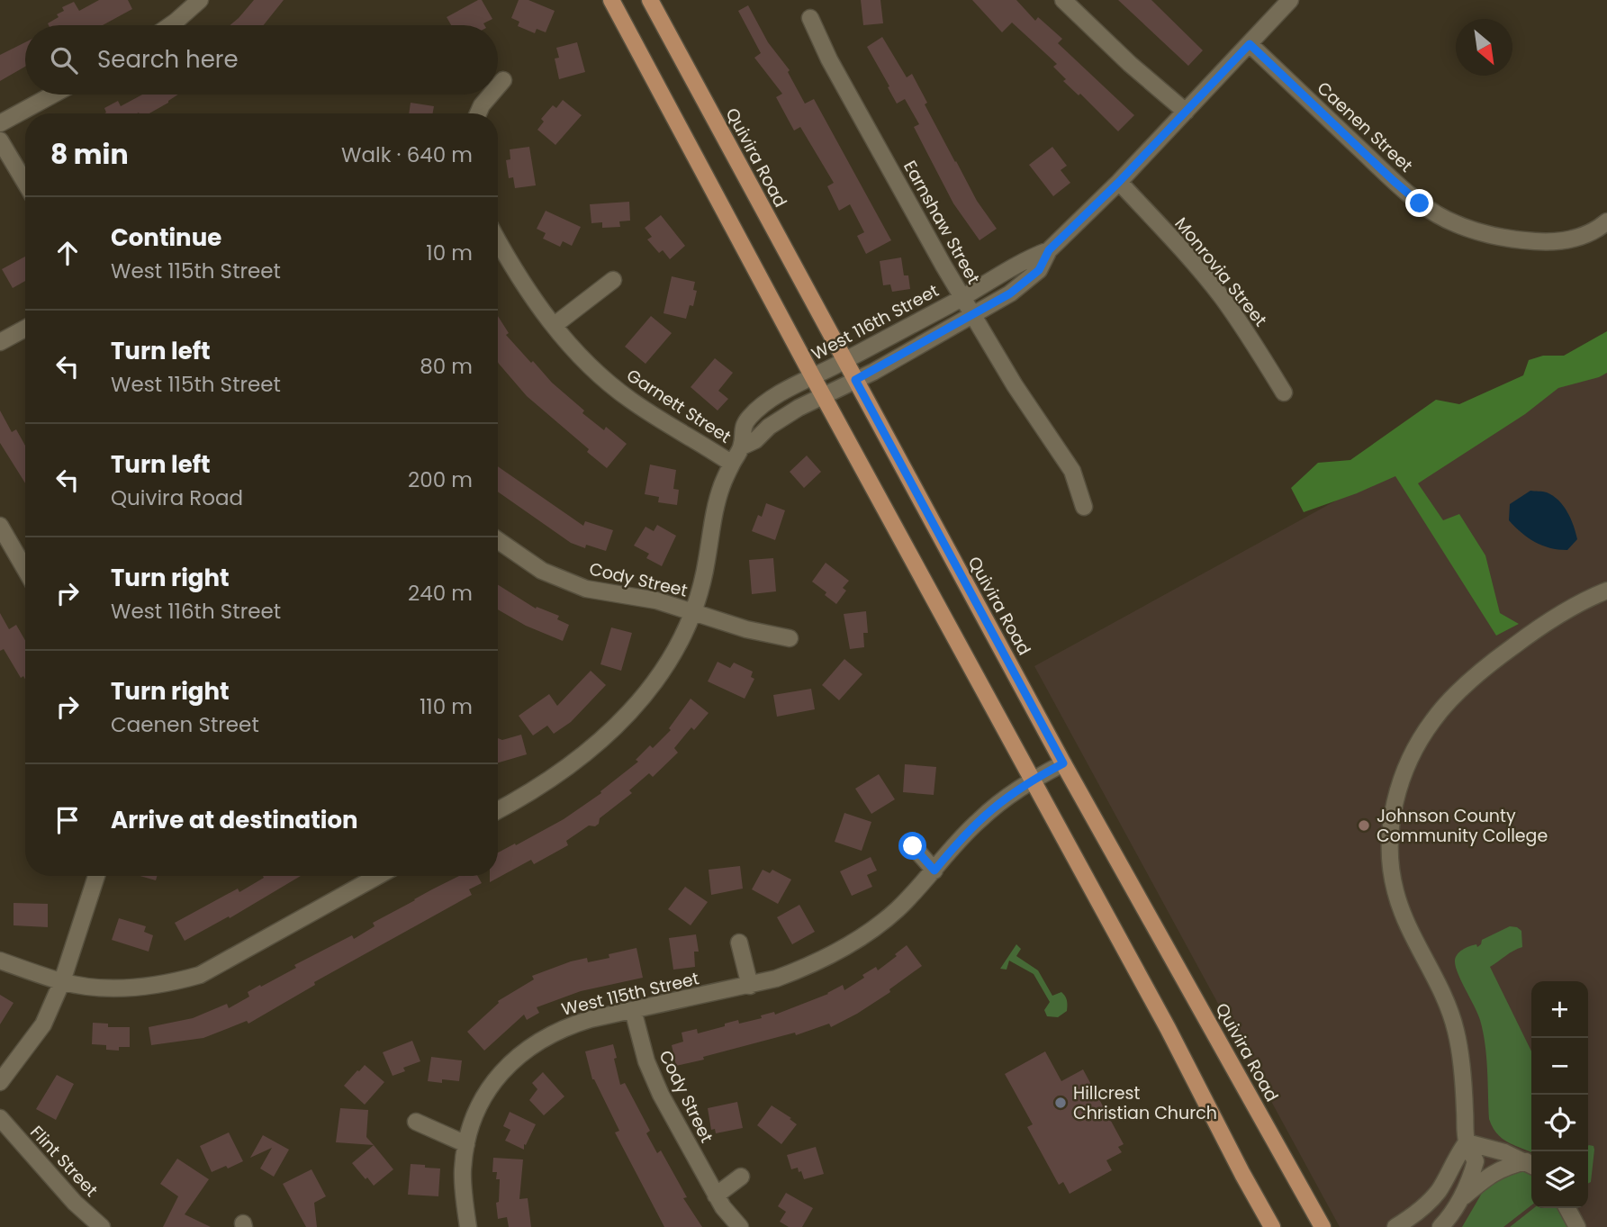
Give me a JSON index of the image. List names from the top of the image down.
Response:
{
  "streets": {
    "main road": ["Quivira Road"],
    "street": [
      "Caenen Street",
      "Earnshaw Street",
      "Monrovia Street",
      "West 116th Street",
      "Garnett Street",
      "Cody Street",
      "West 115th Street",
      "Flint Street"
    ]
  },
  "crossings": [
    ["Caenen Street", "West 116th Street"],
    ["Quivira Road", "West 116th Street"],
    ["Quivira Road", "West 115th Street"],
    ["Earnshaw Street", "West 116th Street"],
    ["Monrovia Street", "West 116th Street"],
    ["West 116th Street", "Garnett Street"],
    ["West 116th Street", "Cody Street"],
    ["Cody Street", "West 115th Street"]
  ],
  "places": ["Johnson County Community College", "Hillcrest Christian Church"],
  "north": "bottom right",
  "page": {
    "search": "Search here",
    "heading": ["8 min", "Walk · 640 m"],
    "list": [
      ["Continue", "West 115th Street", "10 m"],
      ["Turn left", "West 115th Street", "80 m"],
      ["Turn left", "Quivira Road", "200 m"],
      ["Turn right", "West 116th Street", "240 m"],
      ["Turn right", "Caenen Street", "110 m"],
      "Arrive at destination"
    ],
    "map_buttons": ["+", "−"]
  }
}
